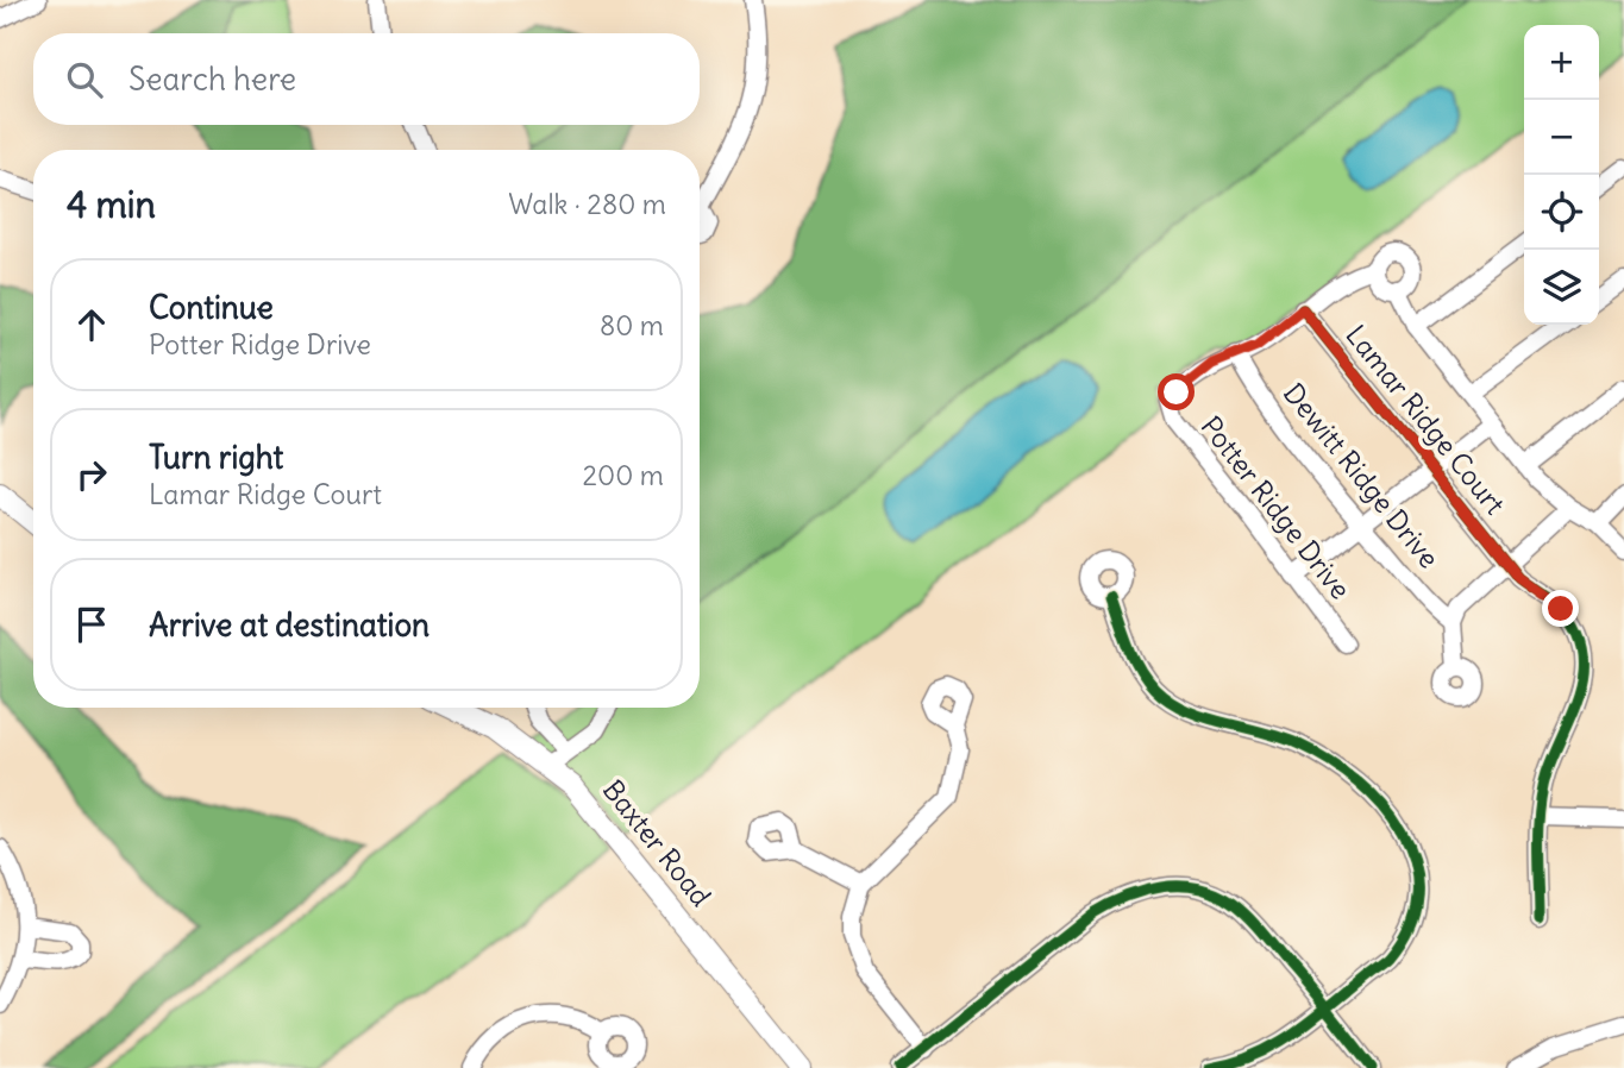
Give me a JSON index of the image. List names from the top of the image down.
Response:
{
  "streets": {
    "main road": ["Baxter Road"],
    "street": ["Lamar Ridge Court", "Dewitt Ridge Drive", "Potter Ridge Drive"]
  },
  "crossings": [
    ["Lamar Ridge Court", "Potter Ridge Drive"],
    ["Dewitt Ridge Drive", "Potter Ridge Drive"]
  ],
  "page": {
    "map_buttons": ["+", "−"],
    "search": "Search here",
    "heading": ["4 min", "Walk · 280 m"],
    "list": [
      ["Continue", "Potter Ridge Drive", "80 m"],
      ["Turn right", "Lamar Ridge Court", "200 m"],
      "Arrive at destination"
    ]
  }
}
